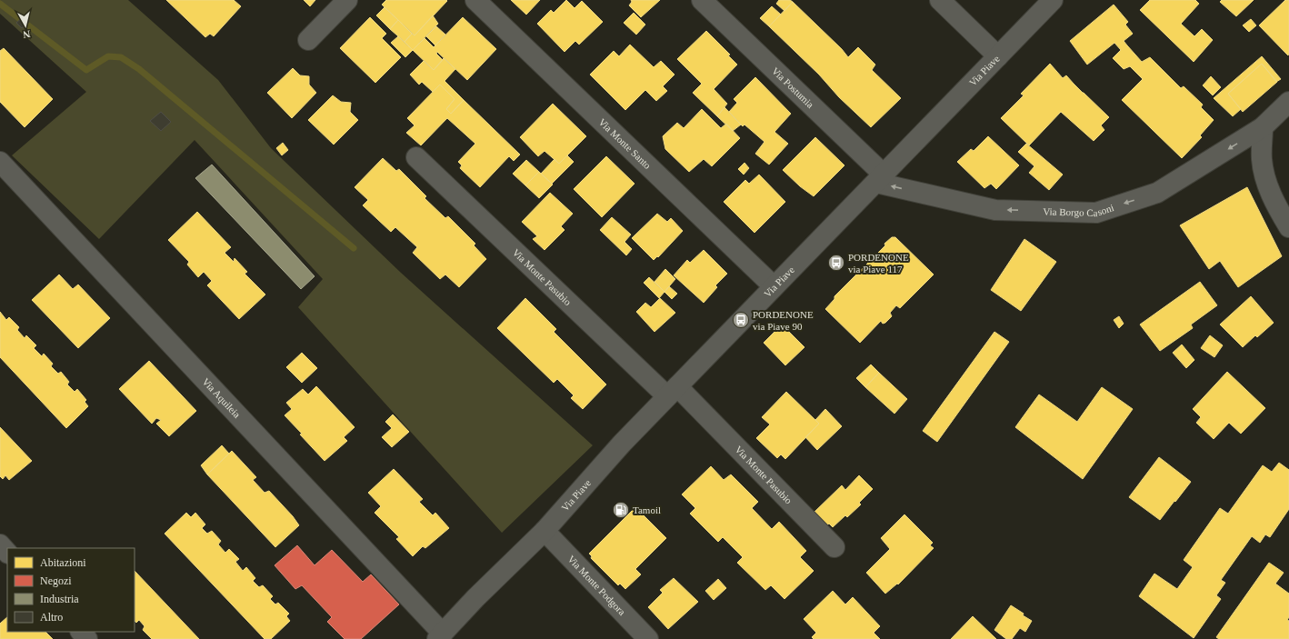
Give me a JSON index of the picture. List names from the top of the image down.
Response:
{
  "streets": {
    "street": [
      "Via Piave",
      "Via Postumia",
      "Via Monte Santo",
      "Via Borgo Casoni",
      "Via Monte Pasubio",
      "Via Aquileia",
      "Via Monte Podgora"
    ]
  },
  "crossings": [
    ["Via Piave", "Via Postumia"],
    ["Via Piave", "Via Monte Santo"],
    ["Via Piave", "Via Borgo Casoni"],
    ["Via Piave", "Via Monte Pasubio"],
    ["Via Piave", "Via Aquileia"],
    ["Via Piave", "Via Monte Podgora"],
    ["Via Postumia", "Via Borgo Casoni"]
  ],
  "one_way": ["Via Borgo Casoni"],
  "places": {
    "bus stop": ["PORDENONE via Piave 117", "PORDENONE via Piave 90"],
    "fuel station": ["Tamoil"]
  },
  "legend": [
    "Abitazioni",
    "Negozi",
    "Industria",
    "Altro"
  ],
  "north": "bottom"
}
